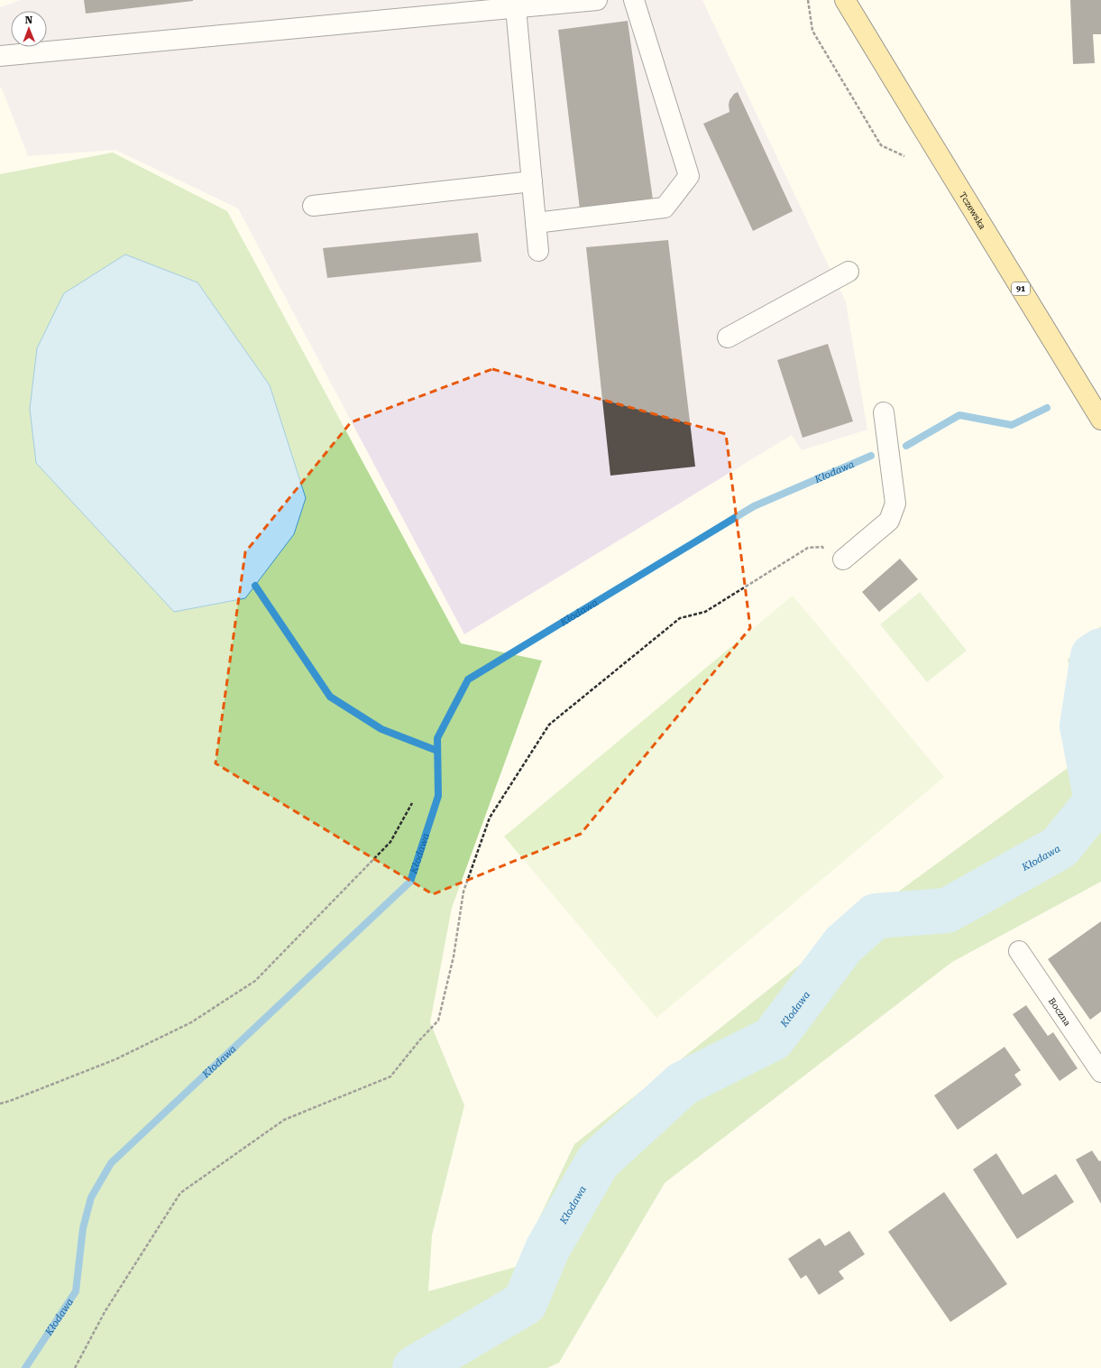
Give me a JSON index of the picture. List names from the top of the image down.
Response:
{
  "streets": {
    "main road": ["Tczewska", "91"],
    "street": ["Boczna"]
  },
  "water": ["Kłodawa"],
  "north": "top"
}
